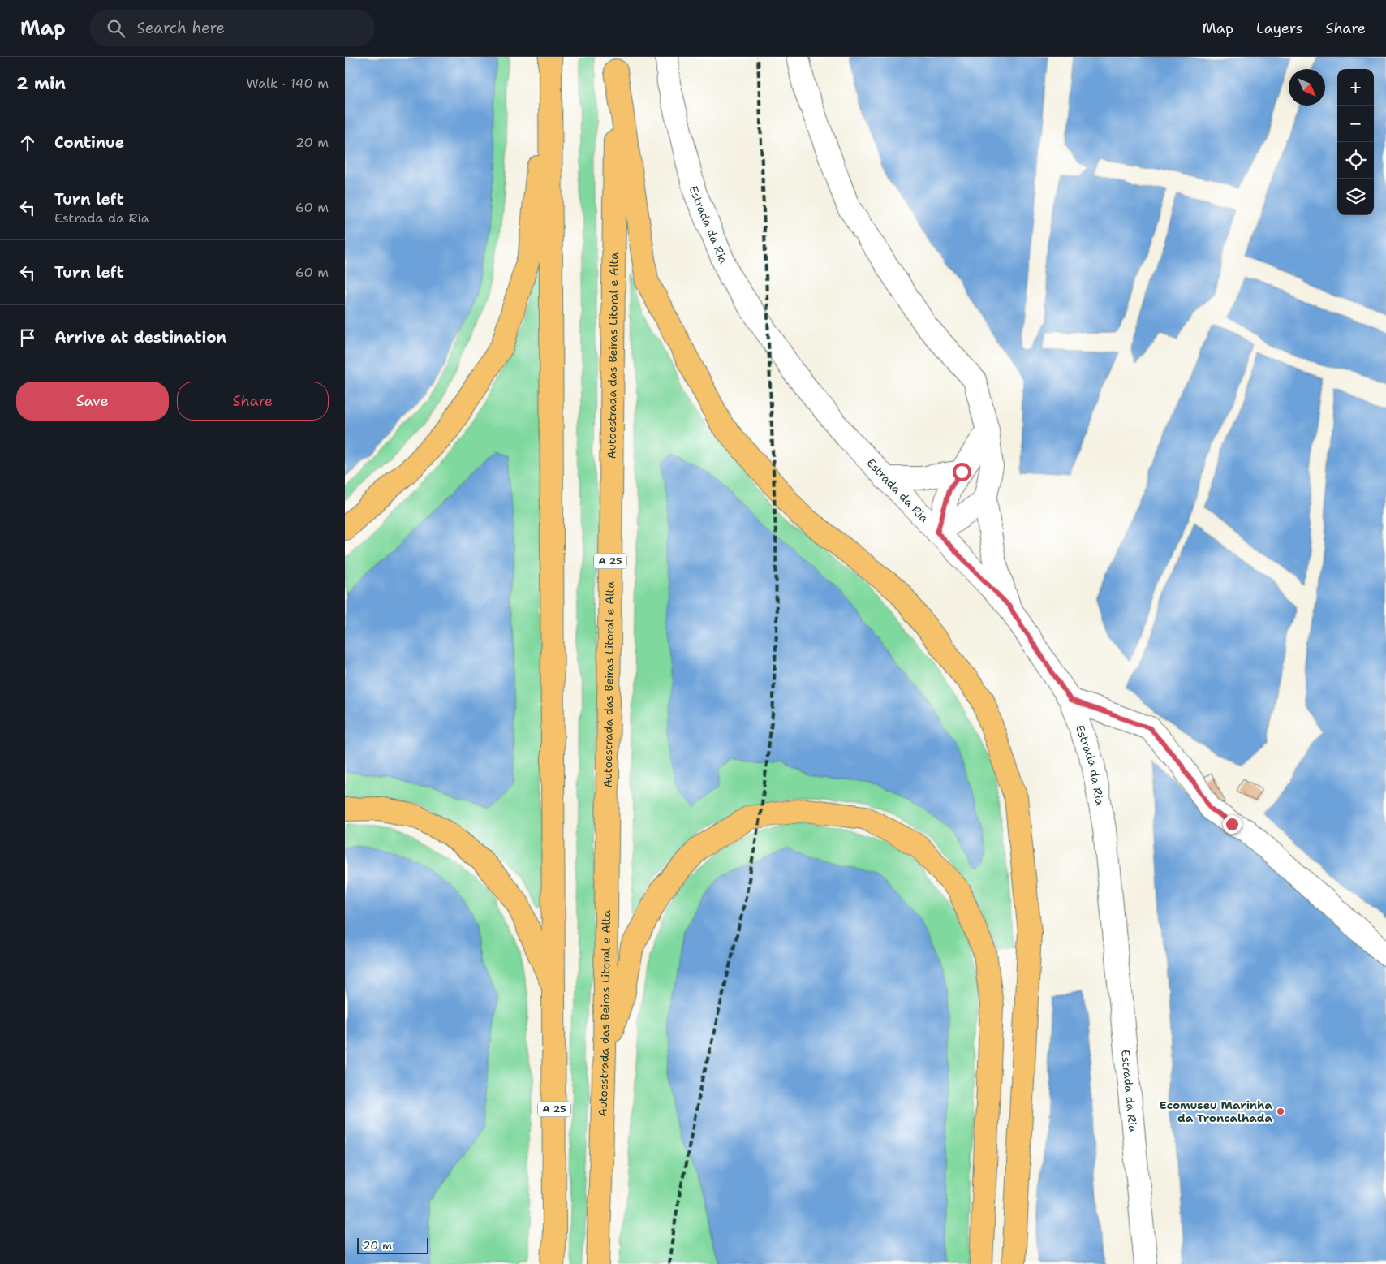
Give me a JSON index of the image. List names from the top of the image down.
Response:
{
  "streets": {
    "highway": ["Autoestrada das Beiras Litoral e Alta", "A 25"],
    "street": ["Estrada da Ria"]
  },
  "places": ["Ecomuseu Marinha da Troncalhada"],
  "scale_bar": "20 m",
  "north": "bottom right",
  "page": {
    "header": "Map",
    "search": "Search here",
    "nav": ["Map", "Layers", "Share"],
    "heading": ["2 min", "Walk · 140 m"],
    "map_buttons": ["+", "−"],
    "list": [
      ["Continue", "20 m"],
      ["Turn left", "Estrada da Ria", "60 m"],
      ["Turn left", "60 m"],
      "Arrive at destination"
    ],
    "buttons": ["Save", "Share"],
    "scale": "20 m"
  }
}
